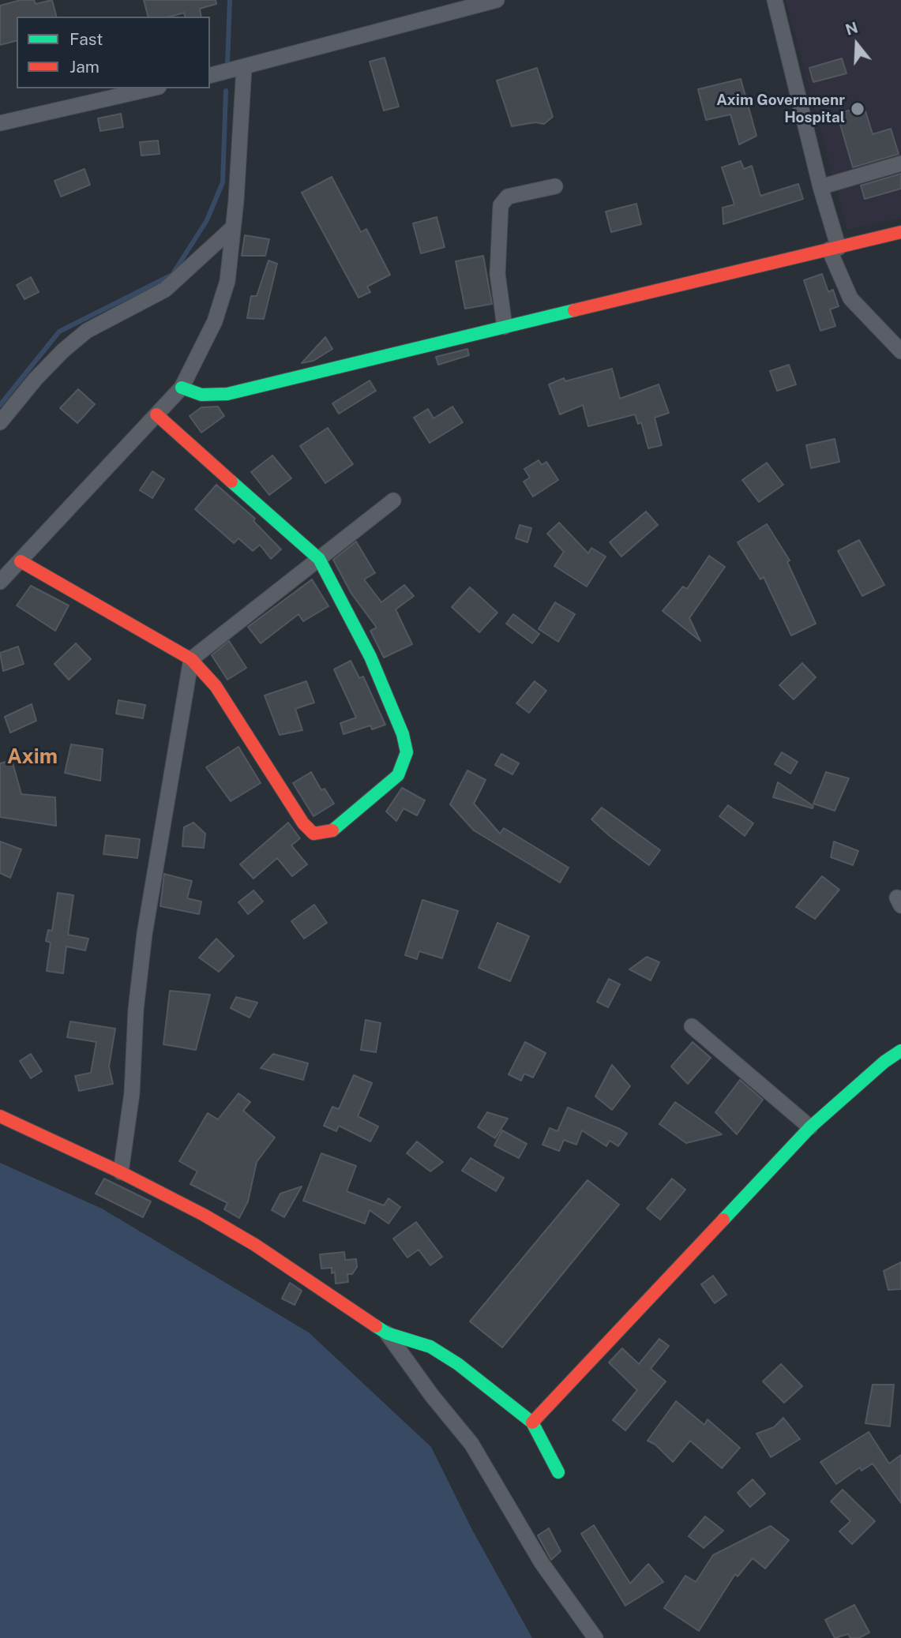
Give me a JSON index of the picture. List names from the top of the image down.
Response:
{
  "districts": ["Axim"],
  "places": ["Axim Governmenr Hospital"],
  "legend": ["Fast", "Jam"],
  "north": "top"
}
